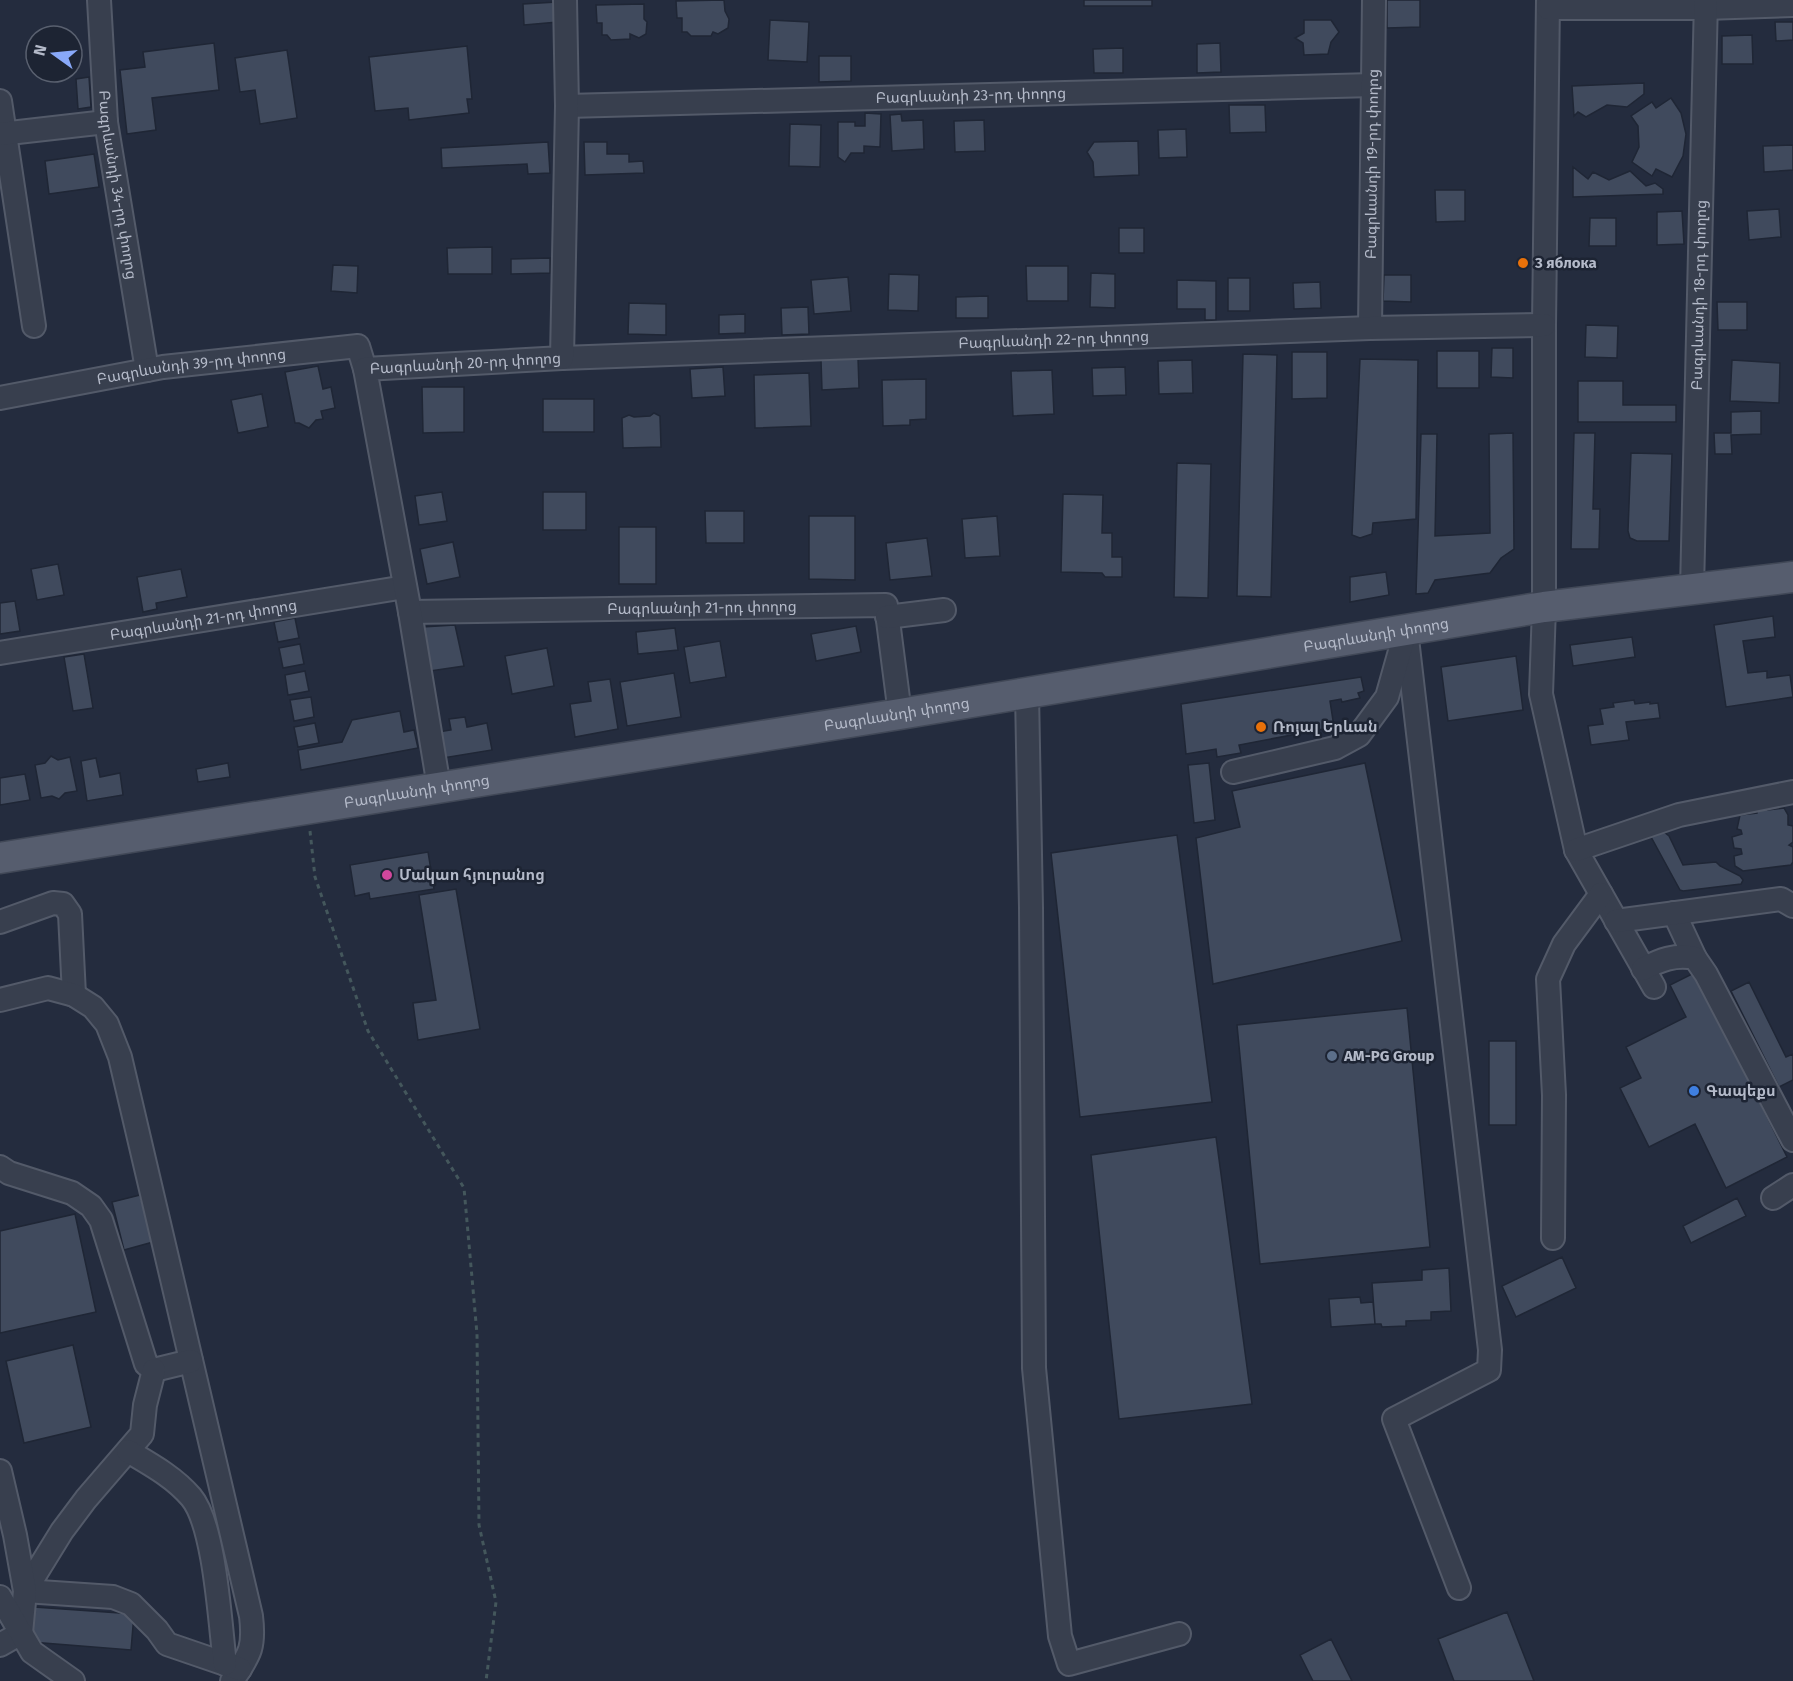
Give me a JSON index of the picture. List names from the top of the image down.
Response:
{
  "streets": {
    "main road": ["Բագրևանդի փողոց"],
    "street": [
      "Բագրևանդի 23-րդ փողոց",
      "Բագրևանդի 19-րդ փողոց",
      "Բագրևանդի 34-րդ փողոց",
      "Բագրևանդի 18-րդ փողոց",
      "Բագրևանդի 22-րդ փողոց",
      "Բագրևանդի 20-րդ փողոց",
      "Բագրևանդի 39-րդ փողոց",
      "Բագրևանդի 21-րդ փողոց"
    ]
  },
  "crossings": [
    ["Բագրևանդի 23-րդ փողոց", "Բագրևանդի 19-րդ փողոց"],
    ["Բագրևանդի 23-րդ փողոց", "Բագրևանդի 20-րդ փողոց"],
    ["Բագրևանդի 19-րդ փողոց", "Բագրևանդի 22-րդ փողոց"],
    ["Բագրևանդի 34-րդ փողոց", "Բագրևանդի 39-րդ փողոց"],
    ["Բագրևանդի 18-րդ փողոց", "Բագրևանդի փողոց"],
    ["Բագրևանդի 22-րդ փողոց", "Բագրևանդի 20-րդ փողոց"],
    ["Բագրևանդի 20-րդ փողոց", "Բագրևանդի 39-րդ փողոց"],
    ["Բագրևանդի 20-րդ փողոց", "Բագրևանդի 21-րդ փողոց"],
    ["Բագրևանդի 20-րդ փողոց", "Բագրևանդի փողոց"]
  ],
  "places": [
    "3 яблока",
    "Ռոյալ Երևան",
    "Մակաո հյուրանոց",
    "AM-PG Group",
    "Գապեքս"
  ],
  "north": "left"
}
